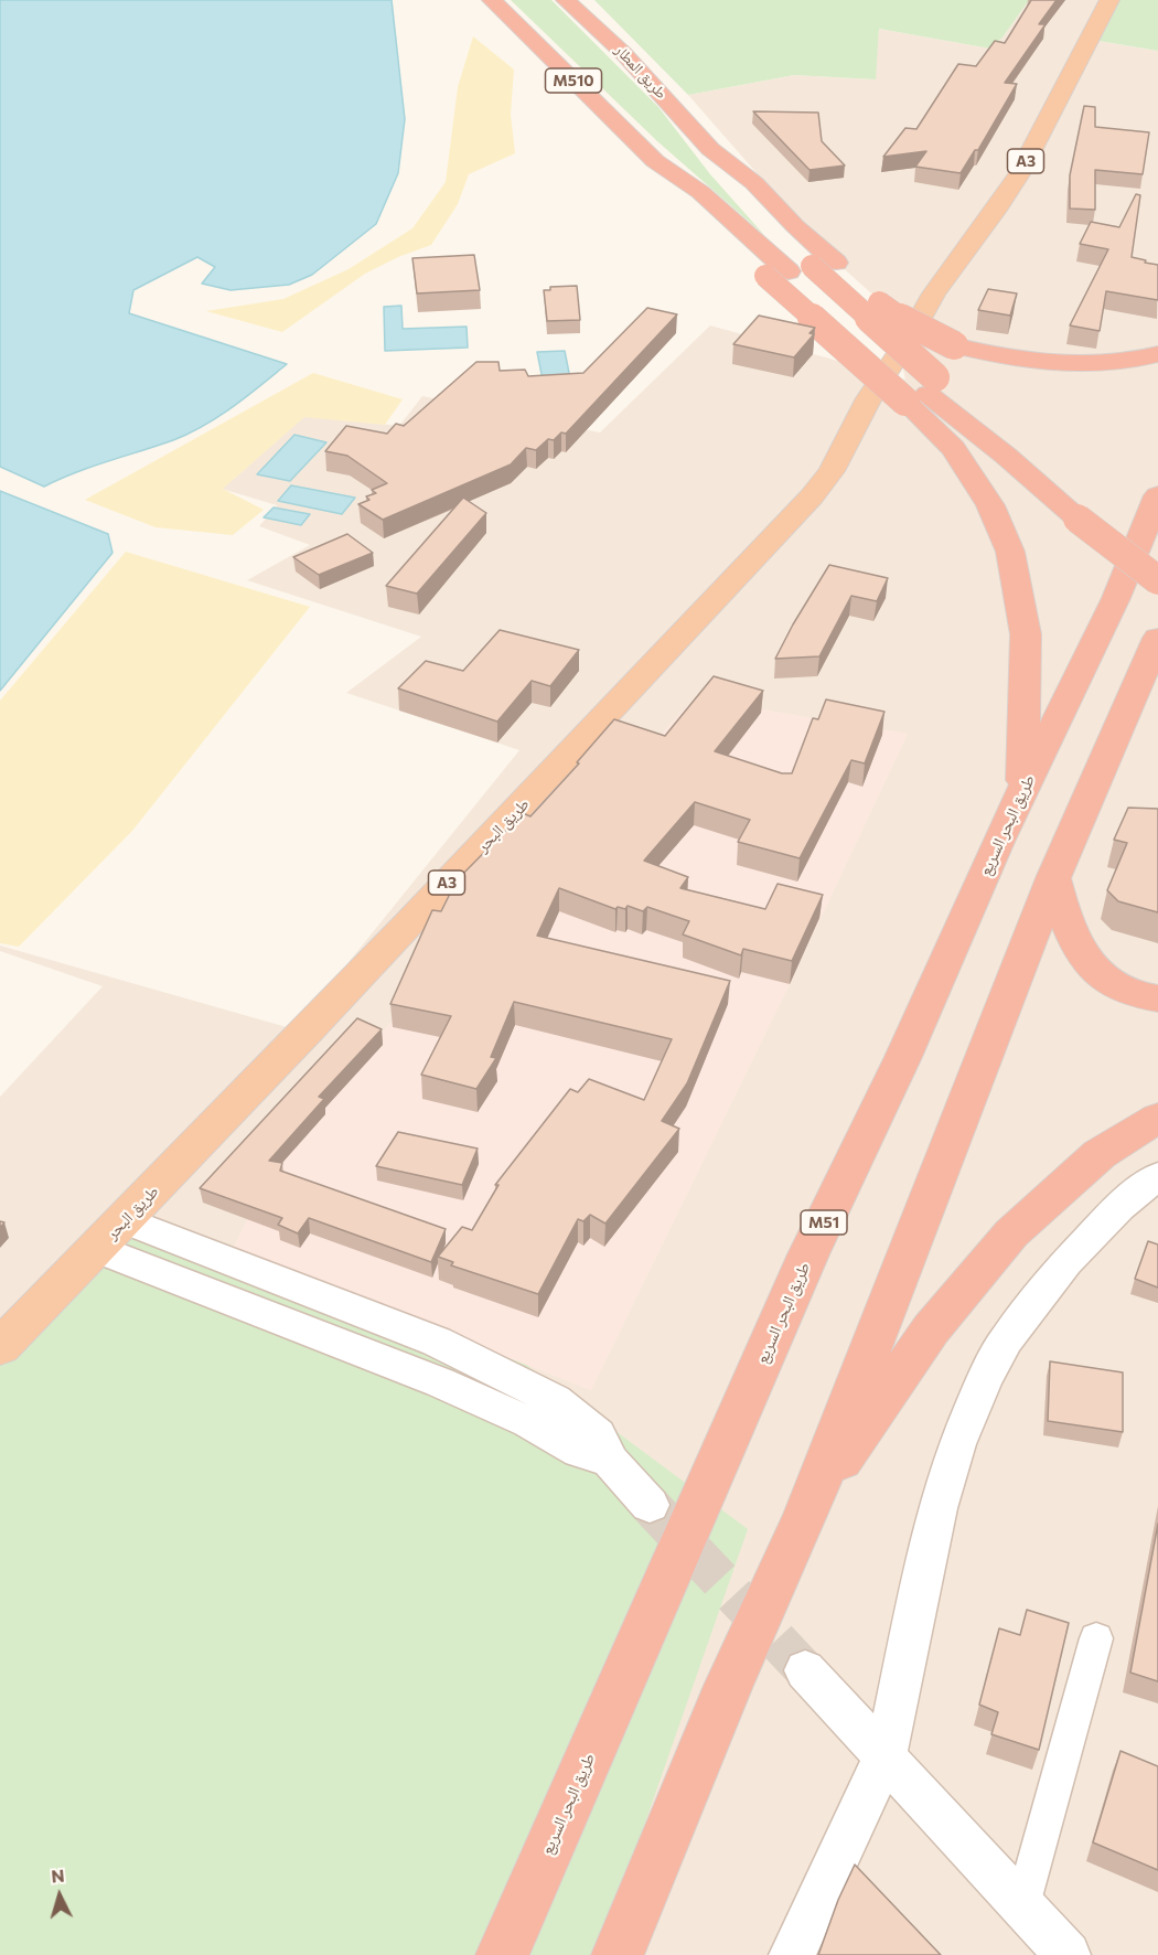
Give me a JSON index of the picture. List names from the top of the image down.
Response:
{
  "streets": {
    "highway": [
      "طريق المطار",
      "M510",
      "A3",
      "طريق البحر",
      "طريق البحر السريع",
      "M51"
    ]
  },
  "crossings": [
    ["طريق المطار", "M510"]
  ],
  "north": "top"
}
